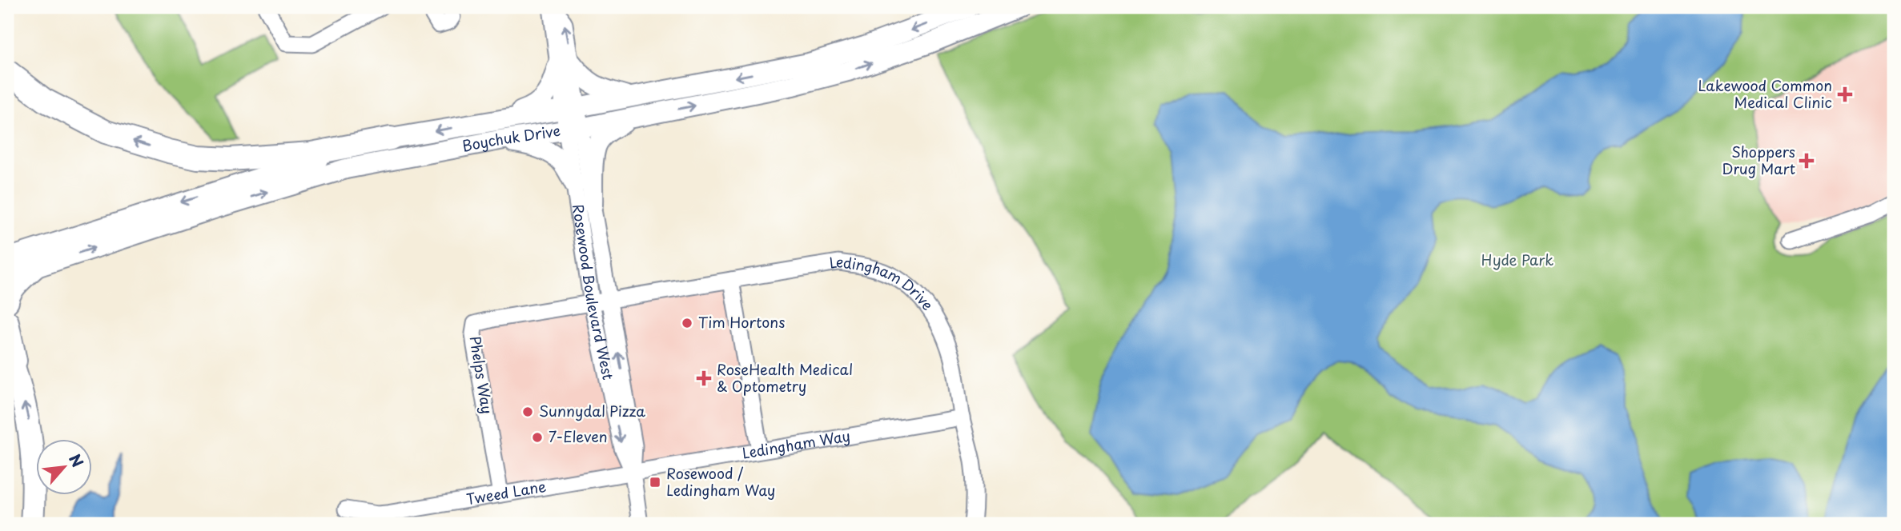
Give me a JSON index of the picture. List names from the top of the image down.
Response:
{
  "streets": {
    "main road": ["Boychuk Drive"],
    "street": [
      "Ledingham Drive",
      "Rosewood Boulevard West",
      "Phelps Way",
      "Ledingham Way",
      "Tweed Lane"
    ]
  },
  "crossings": [
    ["Boychuk Drive", "Rosewood Boulevard West"],
    ["Ledingham Drive", "Rosewood Boulevard West"],
    ["Ledingham Drive", "Phelps Way"],
    ["Ledingham Drive", "Ledingham Way"],
    ["Rosewood Boulevard West", "Phelps Way"],
    ["Rosewood Boulevard West", "Ledingham Way"],
    ["Rosewood Boulevard West", "Tweed Lane"],
    ["Phelps Way", "Tweed Lane"],
    ["Ledingham Way", "Tweed Lane"]
  ],
  "parks": ["Hyde Park"],
  "places": {
    "health": ["Lakewood Common Medical Clinic", "Shoppers Drug Mart", "RoseHealth Medical & Optometry"],
    "other": ["Tim Hortons", "Sunnydal Pizza", "7-Eleven"],
    "transit": ["Rosewood / Ledingham Way"]
  },
  "north": "top right"
}
